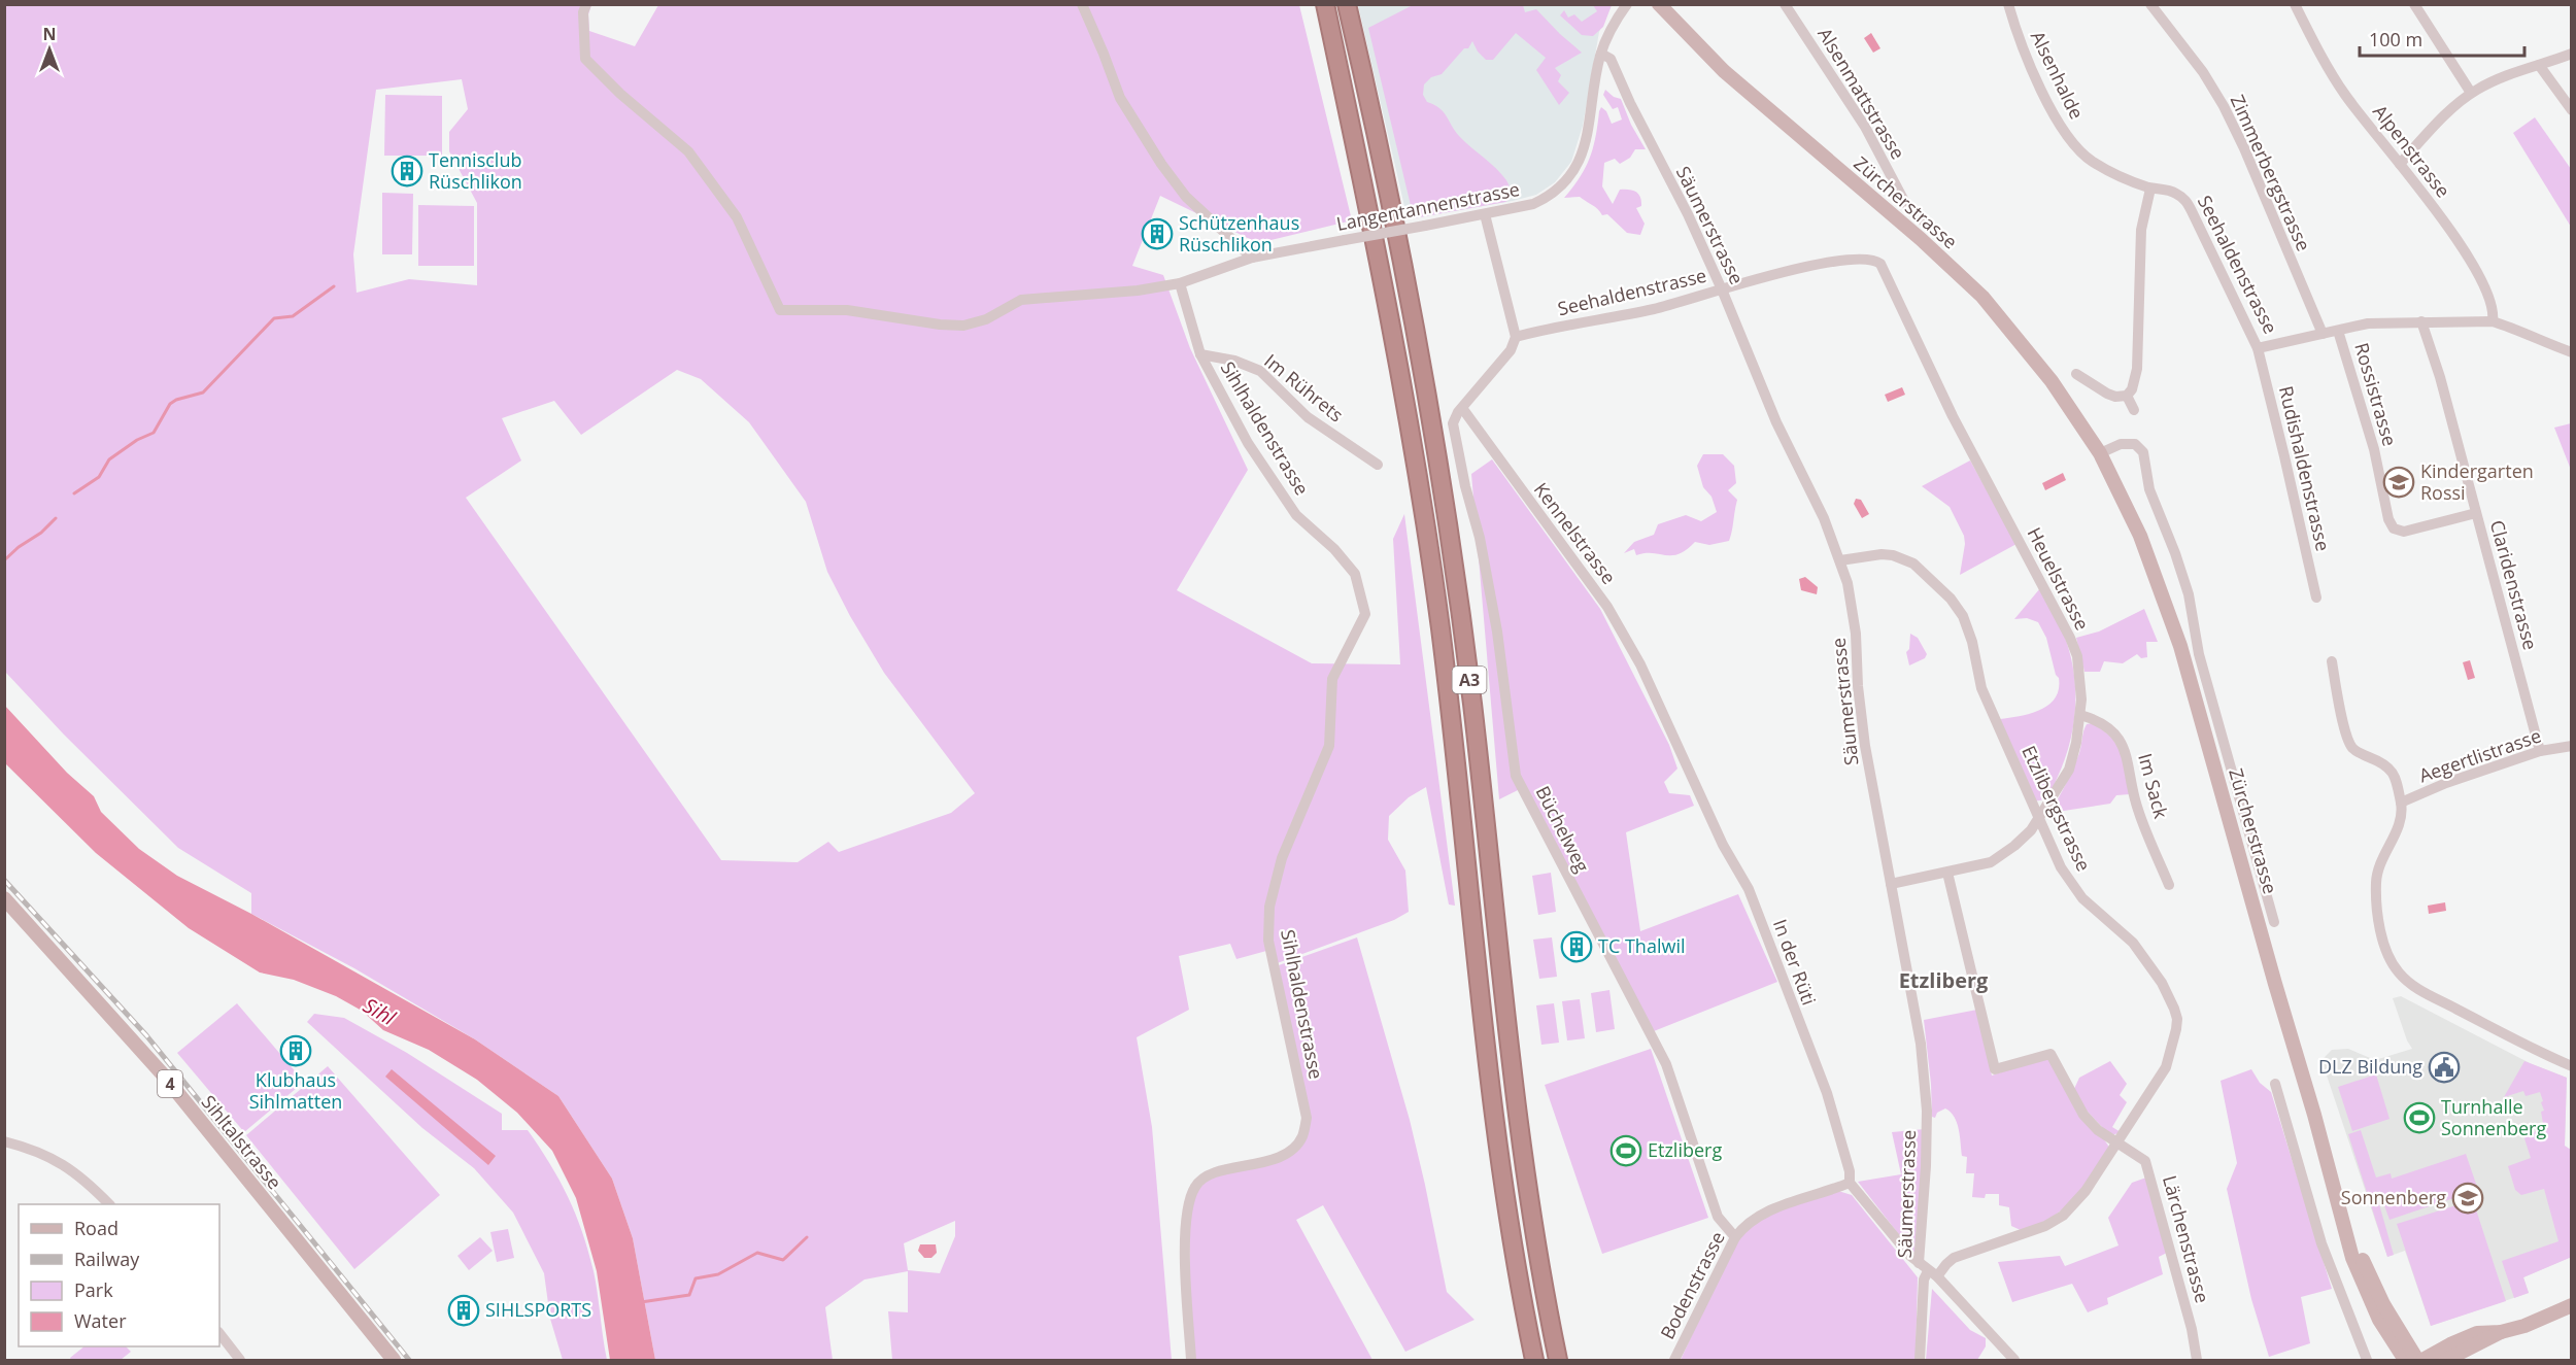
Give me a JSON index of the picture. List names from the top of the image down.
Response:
{
  "streets": {
    "highway": ["A3"],
    "main road": ["Zürcherstrasse", "4", "Sihltalstrasse"],
    "street": [
      "Alsenhalde",
      "Alsenmattstrasse",
      "Alpenstrasse",
      "Zimmerbergstrasse",
      "Langentannenstrasse",
      "Säumerstrasse",
      "Seehaldenstrasse",
      "Im Rührets",
      "Rossistrasse",
      "Sihlhaldenstrasse",
      "Rudishaldenstrasse",
      "Kennelstrasse",
      "Heuelstrasse",
      "Claridenstrasse",
      "Aegertlistrasse",
      "Im Sack",
      "Etzlibergstrasse",
      "Büchelweg",
      "In der Rüti",
      "Lärchenstrasse",
      "Bodenstrasse"
    ]
  },
  "crossings": [
    ["Alsenhalde", "Seehaldenstrasse"],
    ["Alpenstrasse", "Seehaldenstrasse"],
    ["Zimmerbergstrasse", "Seehaldenstrasse"],
    ["Langentannenstrasse", "Säumerstrasse"],
    ["Langentannenstrasse", "Sihlhaldenstrasse"],
    ["Säumerstrasse", "Seehaldenstrasse"],
    ["Säumerstrasse", "Heuelstrasse"],
    ["Säumerstrasse", "Etzlibergstrasse"],
    ["Seehaldenstrasse", "Rossistrasse"],
    ["Seehaldenstrasse", "Rudishaldenstrasse"],
    ["Seehaldenstrasse", "Heuelstrasse"],
    ["Seehaldenstrasse", "Claridenstrasse"],
    ["Im Rührets", "Sihlhaldenstrasse"],
    ["Rossistrasse", "Claridenstrasse"],
    ["Kennelstrasse", "Büchelweg"],
    ["Kennelstrasse", "In der Rüti"],
    ["Heuelstrasse", "Im Sack"],
    ["Heuelstrasse", "Etzlibergstrasse"],
    ["Heuelstrasse", "Lärchenstrasse"],
    ["Claridenstrasse", "Aegertlistrasse"],
    ["Etzlibergstrasse", "Lärchenstrasse"],
    ["Büchelweg", "Bodenstrasse"],
    ["In der Rüti", "Bodenstrasse"]
  ],
  "districts": ["Etzliberg"],
  "water": ["Sihl"],
  "places": {
    "building": [
      "Tennisclub Rüschlikon",
      "Schützenhaus Rüschlikon",
      "TC Thalwil",
      "Klubhaus Sihlmatten",
      "SIHLSPORTS"
    ],
    "school or university": ["Kindergarten Rossi", "Sonnenberg"],
    "public building": ["DLZ Bildung"],
    "sports": ["Turnhalle Sonnenberg", "Etzliberg"]
  },
  "legend": [
    "Road",
    "Railway",
    "Park",
    "Water"
  ],
  "scale_bar": "100 m",
  "north": "top"
}
